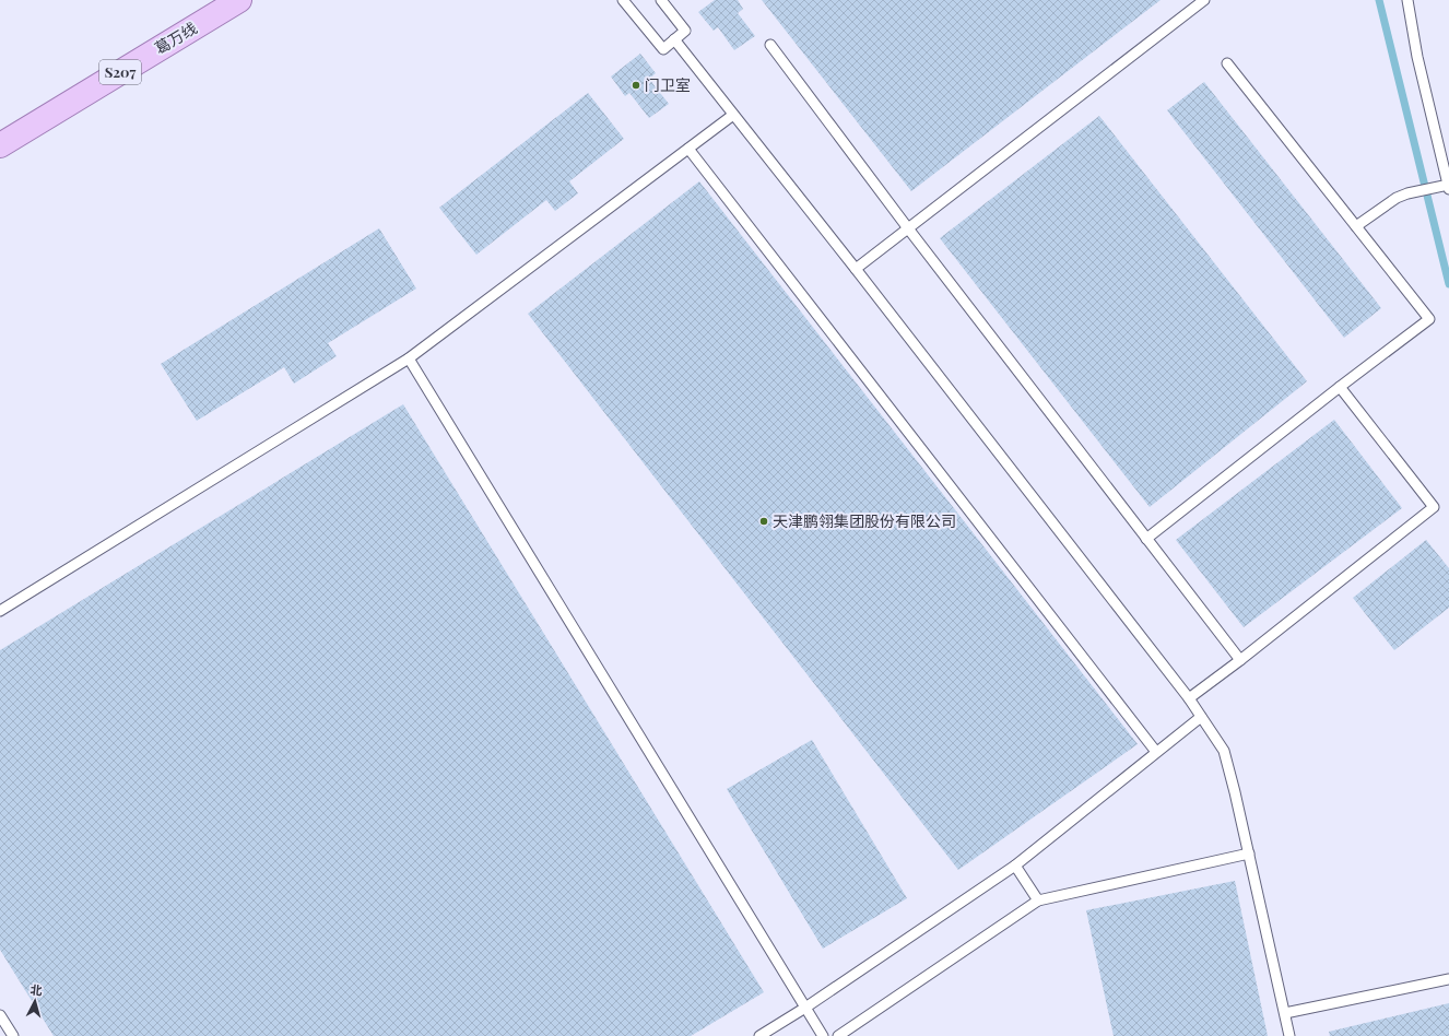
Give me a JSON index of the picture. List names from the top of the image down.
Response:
{
  "streets": {
    "main road": ["葛万线", "S207"]
  },
  "places": ["门卫室", "天津鹏翎集团股份有限公司"],
  "north": "top"
}
